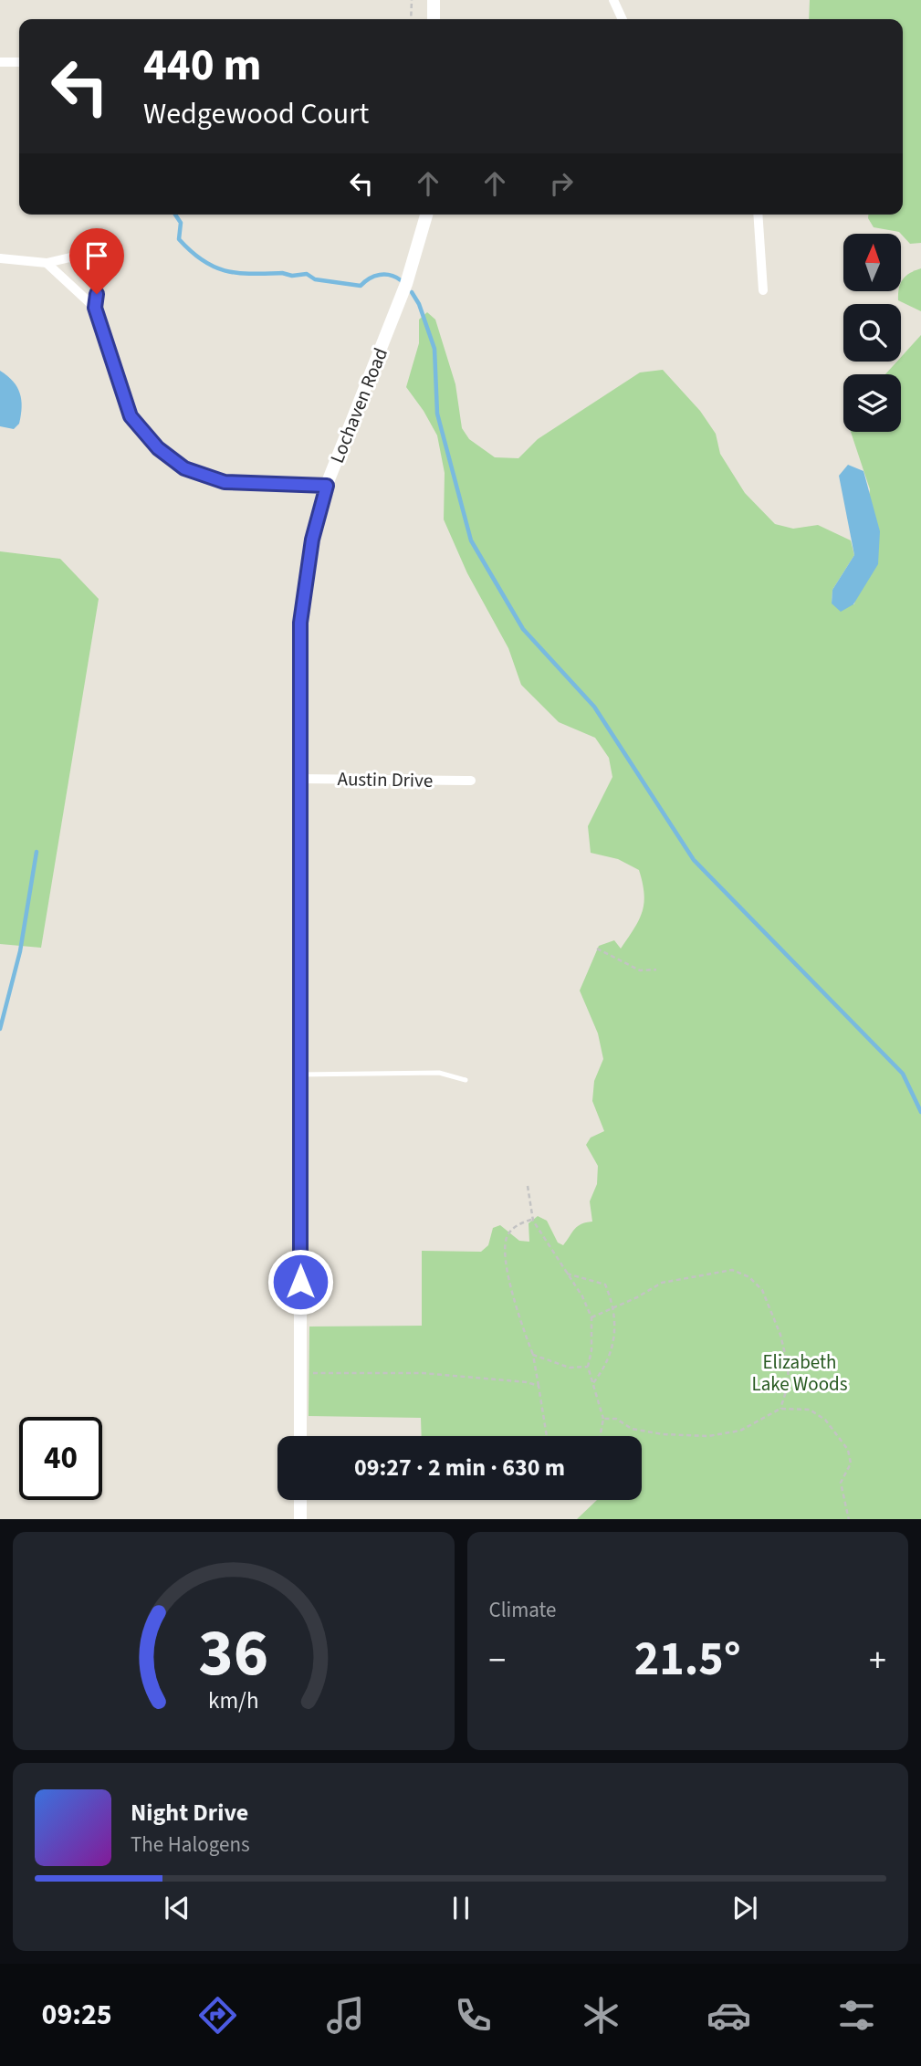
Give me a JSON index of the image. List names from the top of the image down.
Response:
{
  "streets": {
    "street": ["Lochaven Road", "Austin Drive"]
  },
  "crossings": [
    ["Lochaven Road", "Austin Drive"]
  ],
  "parks": ["Elizabeth Lake Woods"],
  "north": "top",
  "page": {
    "turn": ["440 m", "Wedgewood Court"],
    "limit": "40",
    "trip": "09:27 · 2 min · 630 m",
    "tile": "Climate",
    "heat": ["−", "21.5°", "+"],
    "song": ["Night Drive", "The Halogens"],
    "tabs": "09:25",
    "gauge": ["36", "km/h"]
  }
}
